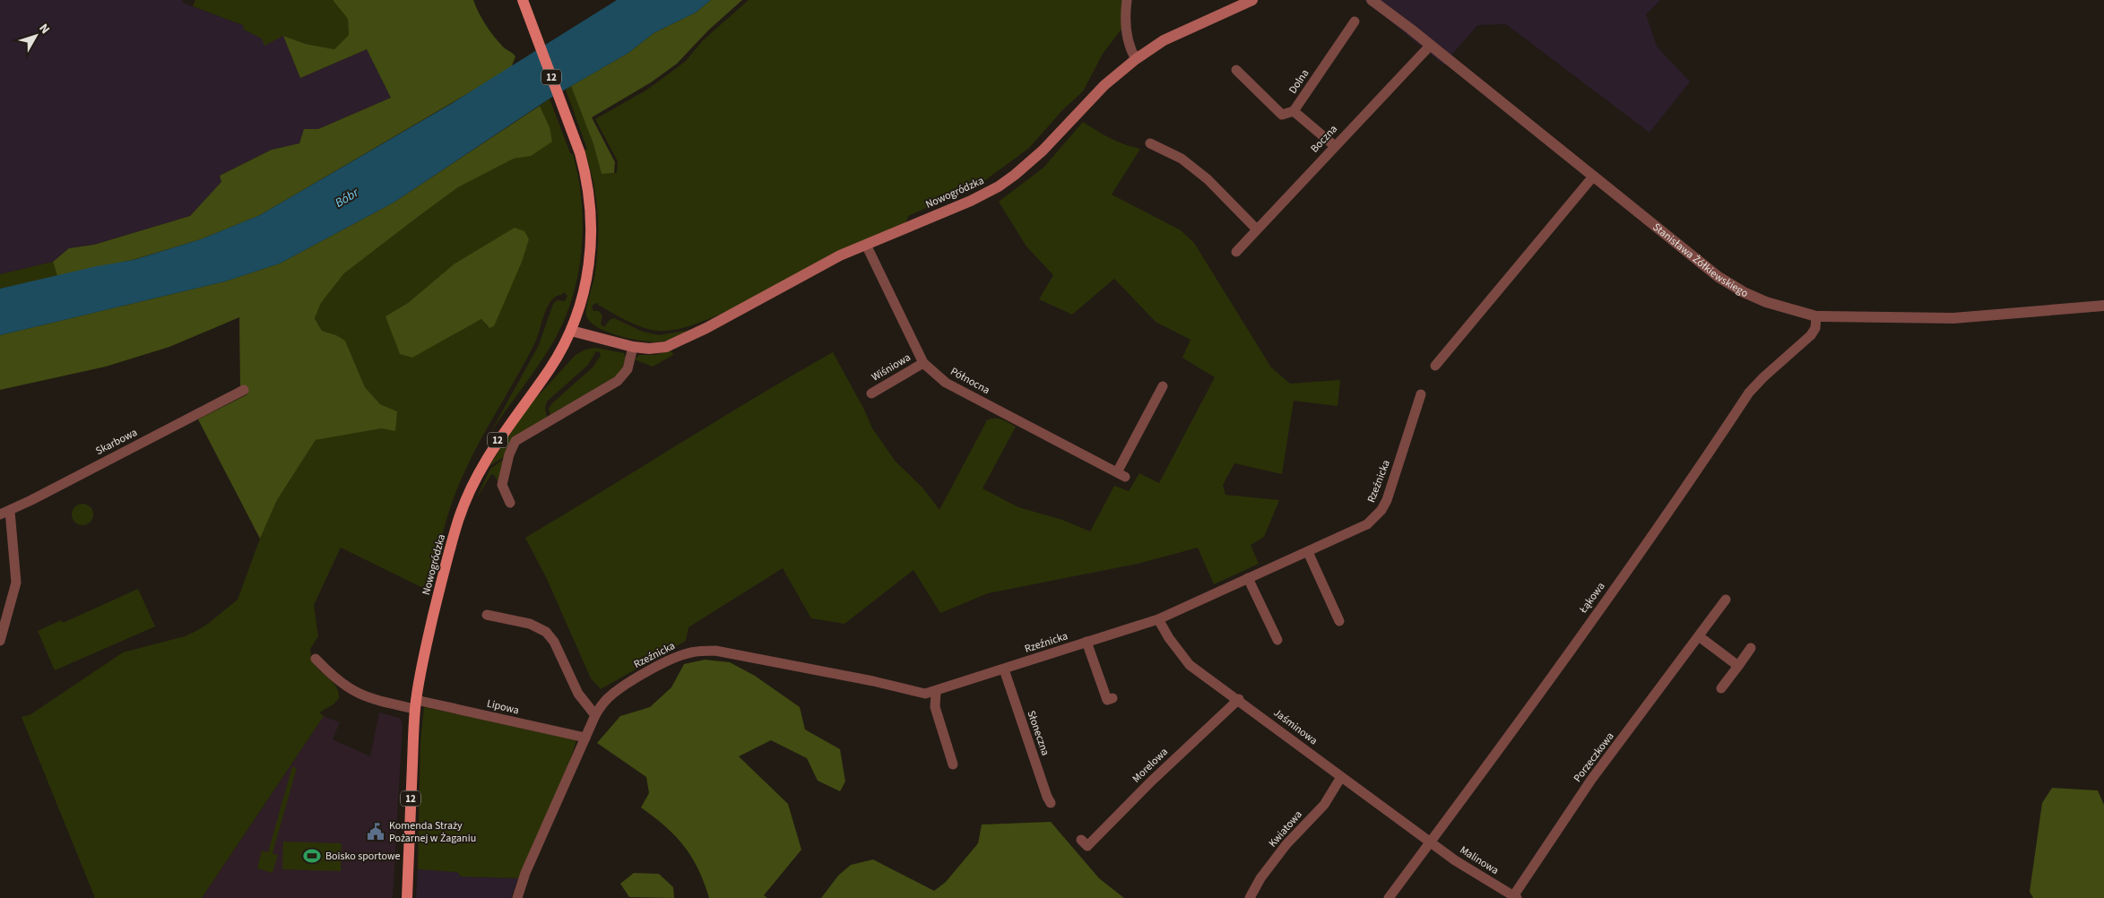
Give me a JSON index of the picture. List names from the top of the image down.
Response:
{
  "streets": {
    "main road": ["12", "Nowogródzka"],
    "street": [
      "Dolna",
      "Boczna",
      "Stanisława Żółkiewskiego",
      "Wiśniowa",
      "Północna",
      "Skarbowa",
      "Rzeźnicka",
      "Łąkowa",
      "Lipowa",
      "Jaśminowa",
      "Słoneczna",
      "Porzeczkowa",
      "Morelowa",
      "Kwiatowa",
      "Malinowa"
    ]
  },
  "crossings": [
    ["12", "Nowogródzka"],
    ["Dolna", "Boczna"],
    ["Boczna", "Stanisława Żółkiewskiego"],
    ["Nowogródzka", "Północna"],
    ["Nowogródzka", "Lipowa"],
    ["Stanisława Żółkiewskiego", "Łąkowa"],
    ["Wiśniowa", "Północna"],
    ["Rzeźnicka", "Lipowa"],
    ["Rzeźnicka", "Jaśminowa"],
    ["Rzeźnicka", "Słoneczna"],
    ["Łąkowa", "Jaśminowa"],
    ["Łąkowa", "Malinowa"],
    ["Jaśminowa", "Morelowa"],
    ["Jaśminowa", "Kwiatowa"],
    ["Jaśminowa", "Malinowa"],
    ["Porzeczkowa", "Malinowa"]
  ],
  "water": ["Bóbr"],
  "places": {
    "public building": ["Komenda Straży Pożarnej w Żaganiu"],
    "sports": ["Boisko sportowe"]
  },
  "north": "top right"
}
